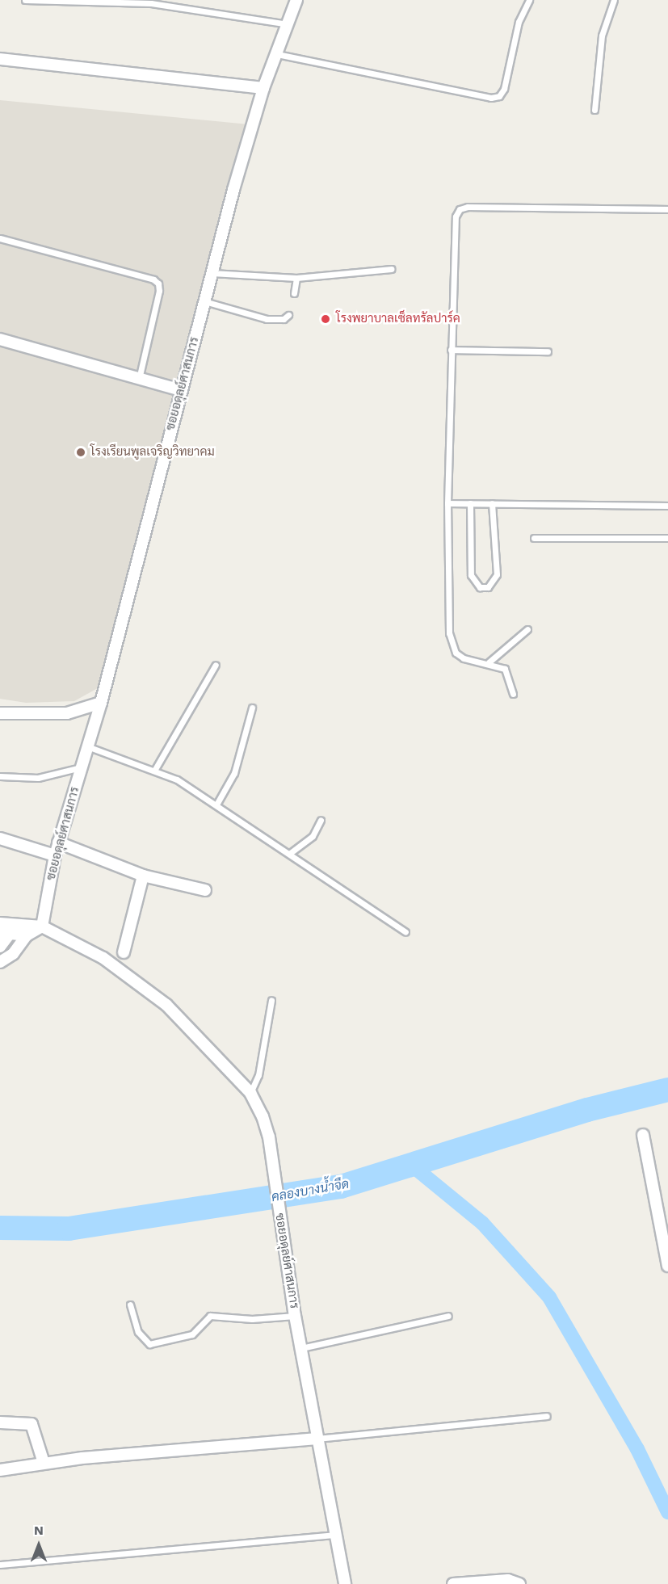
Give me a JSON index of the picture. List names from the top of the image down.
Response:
{
  "streets": {
    "street": ["ซอยอดุลย์ศาสนการ"]
  },
  "water": ["คลองบางน้ำจืด"],
  "places": ["โรงพยาบาลเซ็ลทรัลปาร์ค", "โรงเรียนพูลเจริญวิทยาคม"],
  "north": "top"
}
